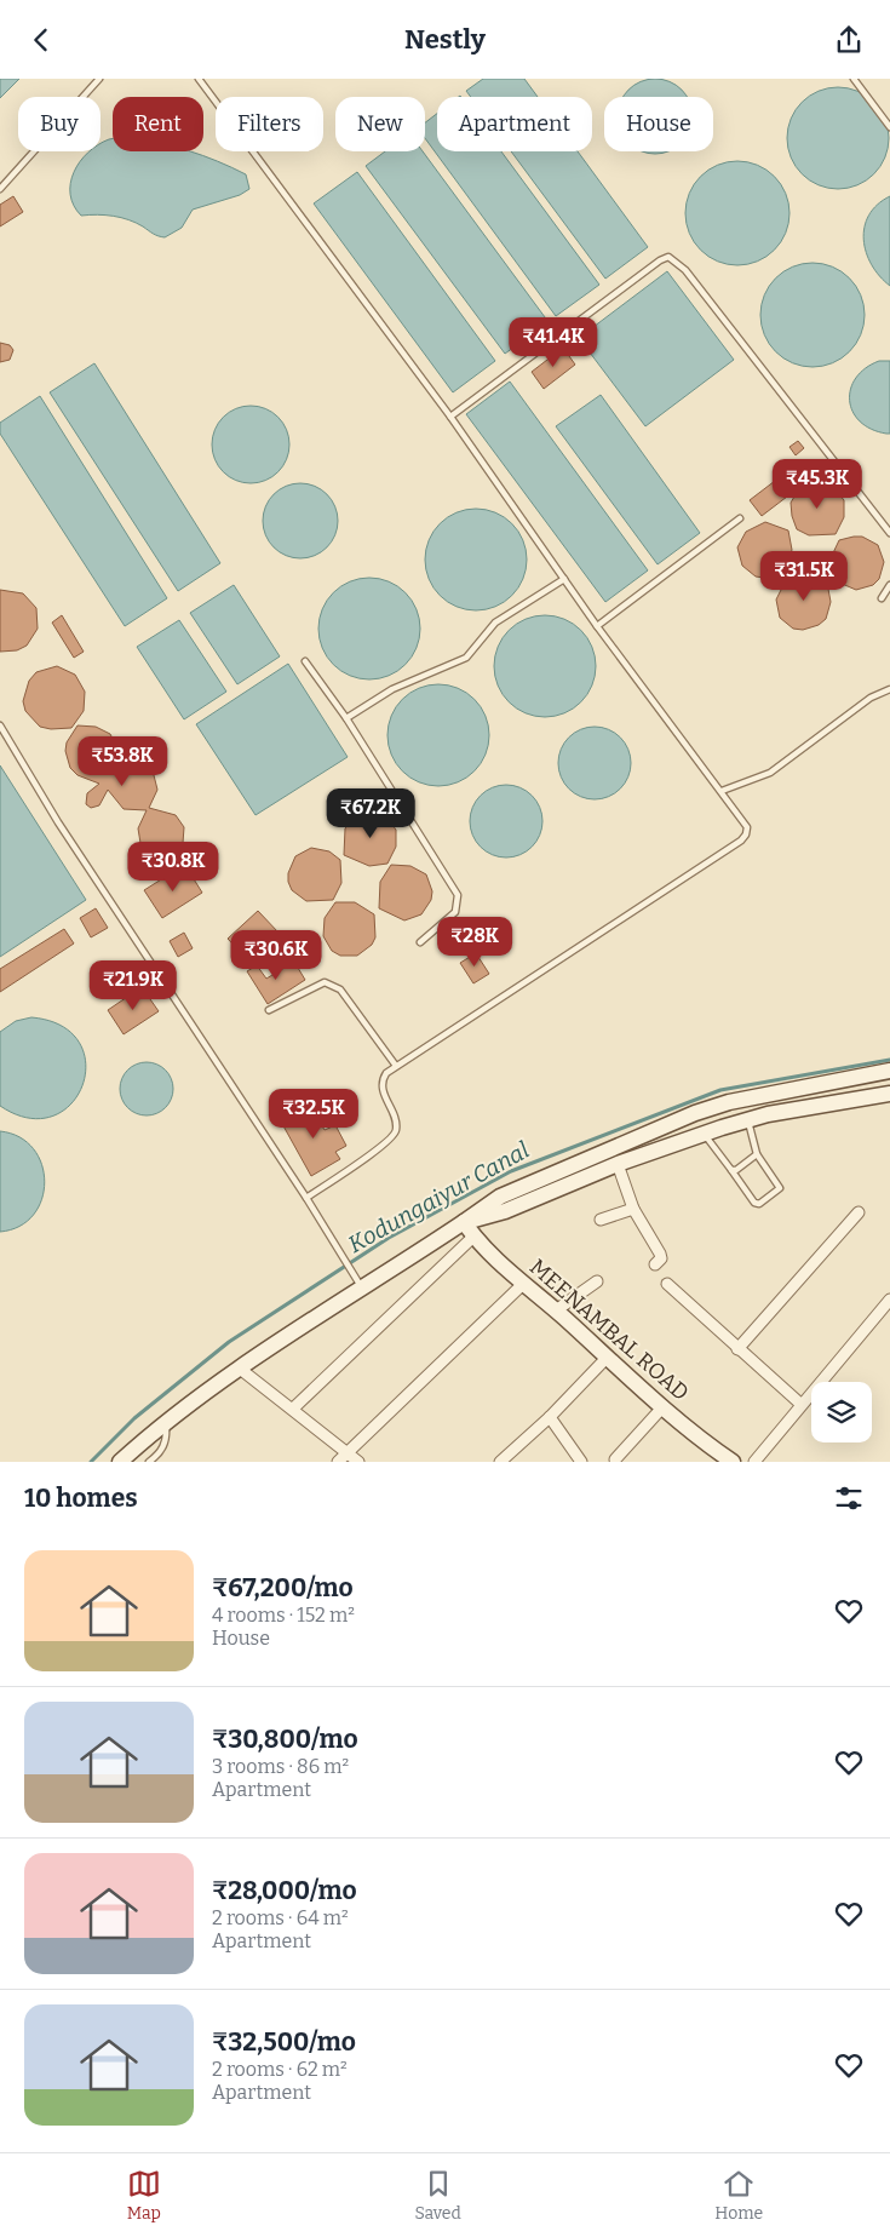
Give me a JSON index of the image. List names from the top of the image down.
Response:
{
  "streets": {
    "main road": ["MEENAMBAL ROAD"]
  },
  "water": ["Kodungaiyur Canal"],
  "page": {
    "header": "Nestly",
    "chip": [
      "Buy",
      "Rent",
      "Filters",
      "New",
      "Apartment",
      "House"
    ],
    "price": [
      "₹41.4K",
      "₹45.3K",
      "₹31.5K",
      "₹53.8K",
      "₹67.2K",
      "₹30.8K",
      "₹28K",
      "₹30.6K",
      "₹21.9K",
      "₹32.5K"
    ],
    "heading": "10 homes",
    "list": [
      {
        "name": "₹67,200/mo",
        "note": "4 rooms · 152 m² · House"
      },
      {
        "name": "₹30,800/mo",
        "note": "3 rooms · 86 m² · Apartment"
      },
      {
        "name": "₹28,000/mo",
        "note": "2 rooms · 64 m² · Apartment"
      },
      {
        "name": "₹32,500/mo",
        "note": "2 rooms · 62 m² · Apartment"
      }
    ],
    "tabs": ["Map", "Saved", "Home"]
  }
}
